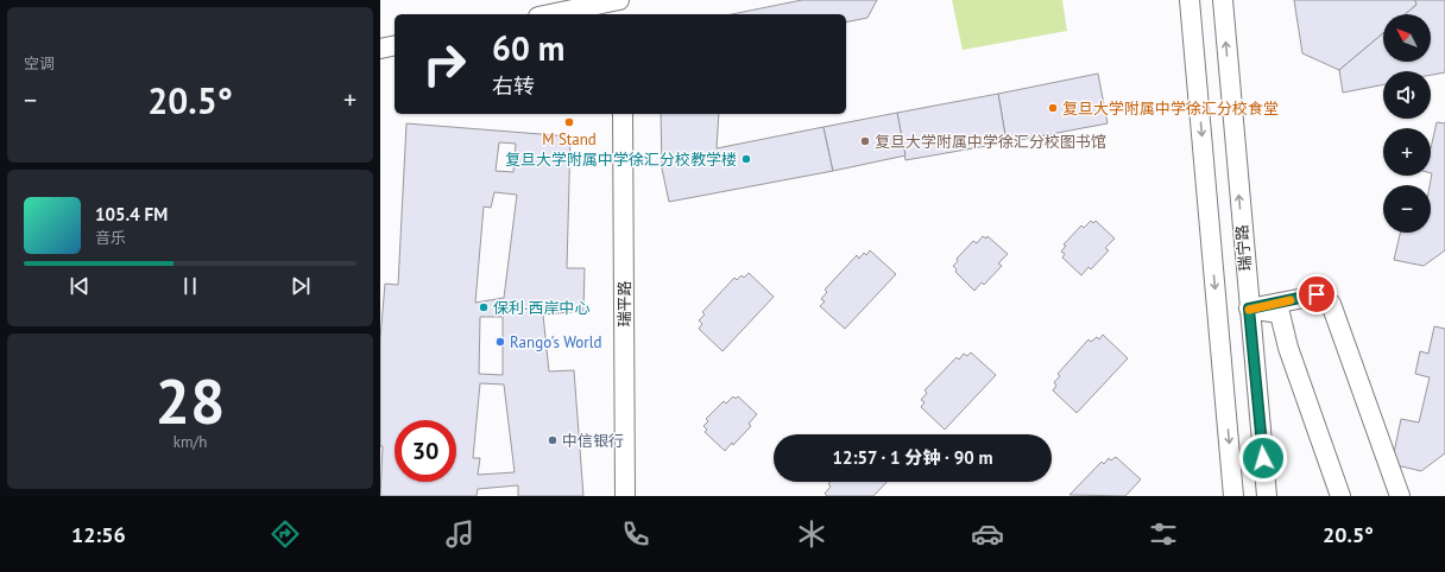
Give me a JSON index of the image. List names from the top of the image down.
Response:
{
  "streets": {
    "street": ["瑞宁路", "瑞平路"]
  },
  "places": [
    "复旦大学附属中学徐汇分校食堂",
    "M Stand",
    "复旦大学附属中学徐汇分校图书馆",
    "复旦大学附属中学徐汇分校教学楼",
    "保利·西岸中心",
    "Rango's World",
    "中信银行"
  ],
  "north": "top left",
  "page": {
    "tile": [
      "空调",
      ["28", "km/h"]
    ],
    "map_buttons": ["+", "−"],
    "turn": ["60 m", "右转"],
    "heat": ["−", "20.5°", "+"],
    "song": ["105.4 FM", "音乐"],
    "limit": "30",
    "trip": "12:57 · 1 分钟 · 90 m",
    "tabs": ["12:56", "20.5°"]
  }
}
